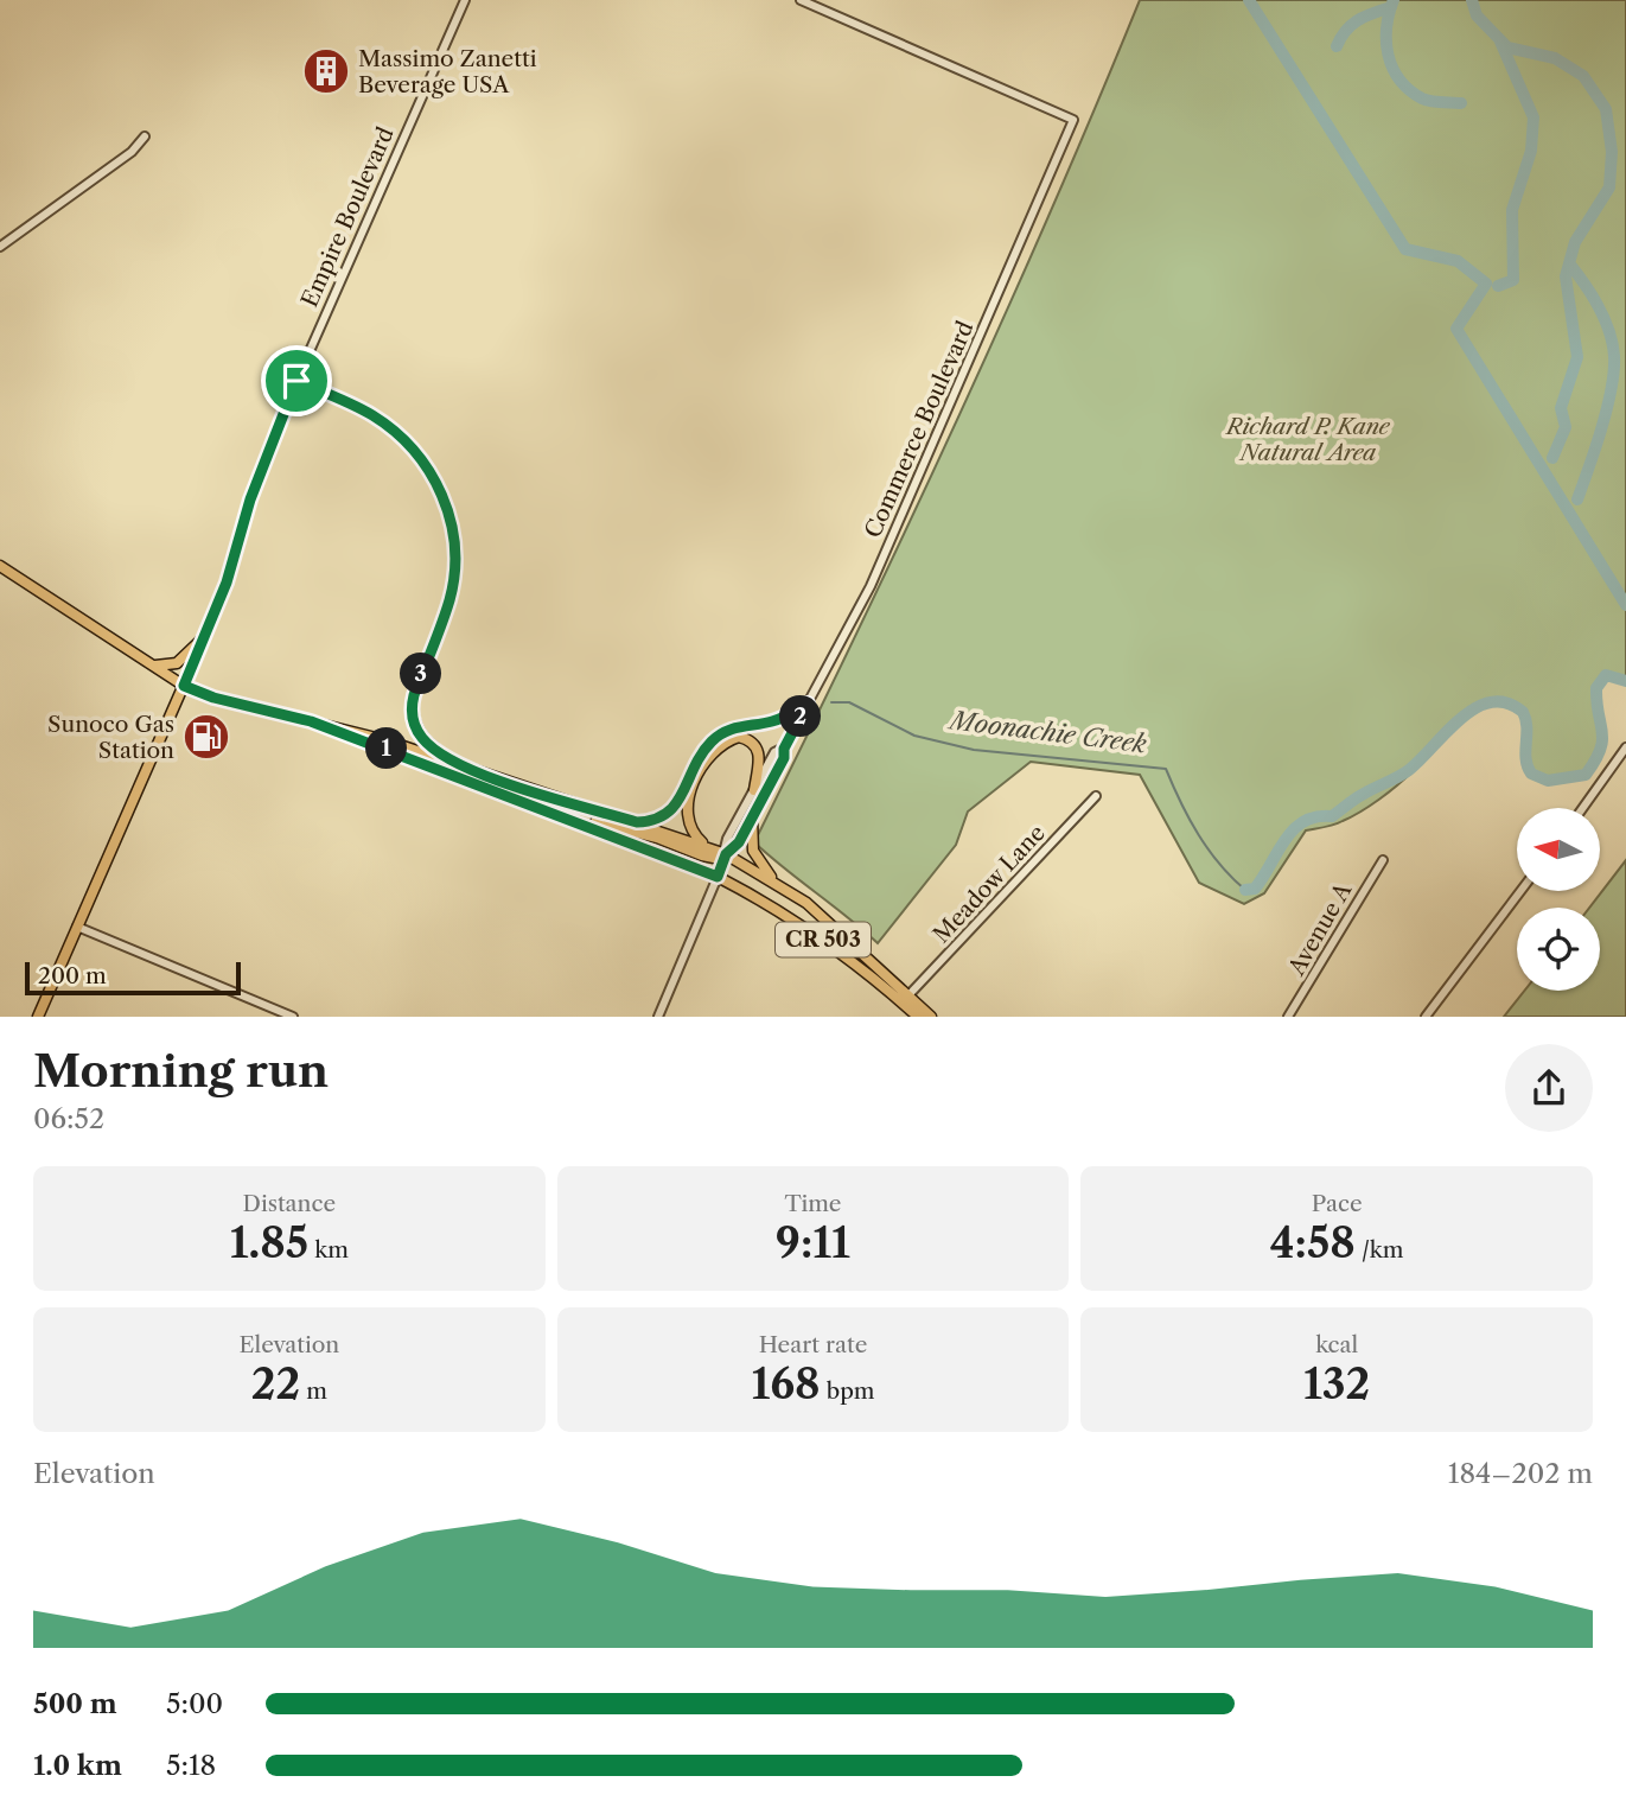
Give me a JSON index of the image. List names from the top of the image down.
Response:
{
  "streets": {
    "main road": ["Empire Boulevard", "CR 503"],
    "street": ["Commerce Boulevard", "Meadow Lane", "Avenue A"]
  },
  "crossings": [
    ["Empire Boulevard", "CR 503"],
    ["Commerce Boulevard", "CR 503"],
    ["Meadow Lane", "CR 503"]
  ],
  "water": ["Moonachie Creek"],
  "parks": ["Richard P. Kane Natural Area"],
  "places": {
    "building": ["Massimo Zanetti Beverage USA"],
    "fuel station": ["Sunoco Gas Station"]
  },
  "scale_bar": "200 m",
  "north": "left",
  "page": {
    "pins": ["3", "2", "1"],
    "scale": "200 m",
    "heading": ["Morning run", "06:52"],
    "stats": [
      ["Distance", "1.85 km"],
      ["Time", "9:11"],
      ["Pace", "4:58 /km"],
      ["Elevation", "22 m"],
      ["Heart rate", "168 bpm"],
      ["kcal", "132"]
    ],
    "chart": ["Elevation", "184–202 m"],
    "list": [
      {
        "name": "500 m",
        "note": "5:00"
      },
      {
        "name": "1.0 km",
        "note": "5:18"
      }
    ]
  }
}
